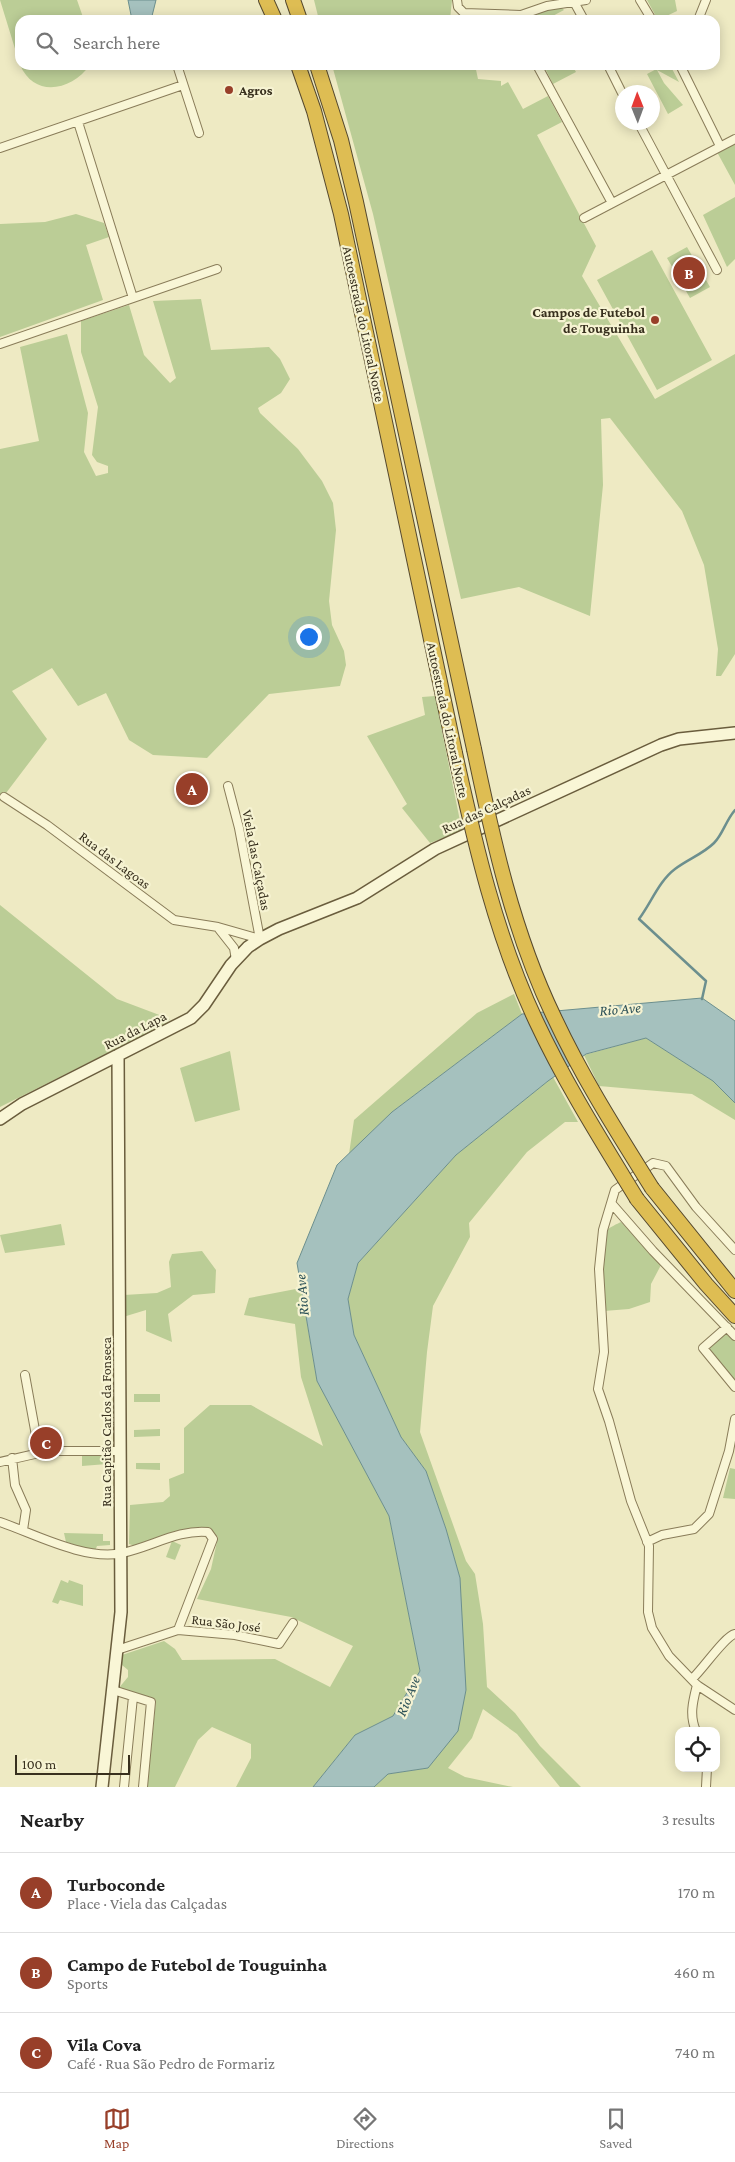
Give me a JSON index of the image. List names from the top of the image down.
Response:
{
  "streets": {
    "highway": ["Autoestrada do Litoral Norte"],
    "main road": ["Rua das Calçadas", "Rua da Lapa", "Rua Capitão Carlos da Fonseca"],
    "street": ["Rua das Lagoas", "Viela das Calçadas", "Rua São José"]
  },
  "crossings": [
    ["Rua das Calçadas", "Rua das Lagoas"],
    ["Rua das Calçadas", "Viela das Calçadas"],
    ["Rua das Calçadas", "Rua da Lapa"],
    ["Rua das Lagoas", "Viela das Calçadas"],
    ["Rua das Lagoas", "Rua da Lapa"],
    ["Viela das Calçadas", "Rua da Lapa"],
    ["Rua da Lapa", "Rua Capitão Carlos da Fonseca"],
    ["Rua Capitão Carlos da Fonseca", "Rua São José"]
  ],
  "water": ["Rio Ave"],
  "places": ["Agros", "Campos de Futebol de Touguinha"],
  "scale_bar": "100 m",
  "north": "top",
  "page": {
    "search": "Search here",
    "pins": ["B", "A", "C"],
    "scale": "100 m",
    "heading": ["Nearby", "3 results"],
    "list": [
      {
        "mark": "A",
        "name": "Turboconde",
        "note": "Place · Viela das Calçadas",
        "value": "170 m"
      },
      {
        "mark": "B",
        "name": "Campo de Futebol de Touguinha",
        "note": "Sports",
        "value": "460 m"
      },
      {
        "mark": "C",
        "name": "Vila Cova",
        "note": "Café · Rua São Pedro de Formariz",
        "value": "740 m"
      }
    ],
    "nav": ["Map", "Directions", "Saved"]
  }
}
